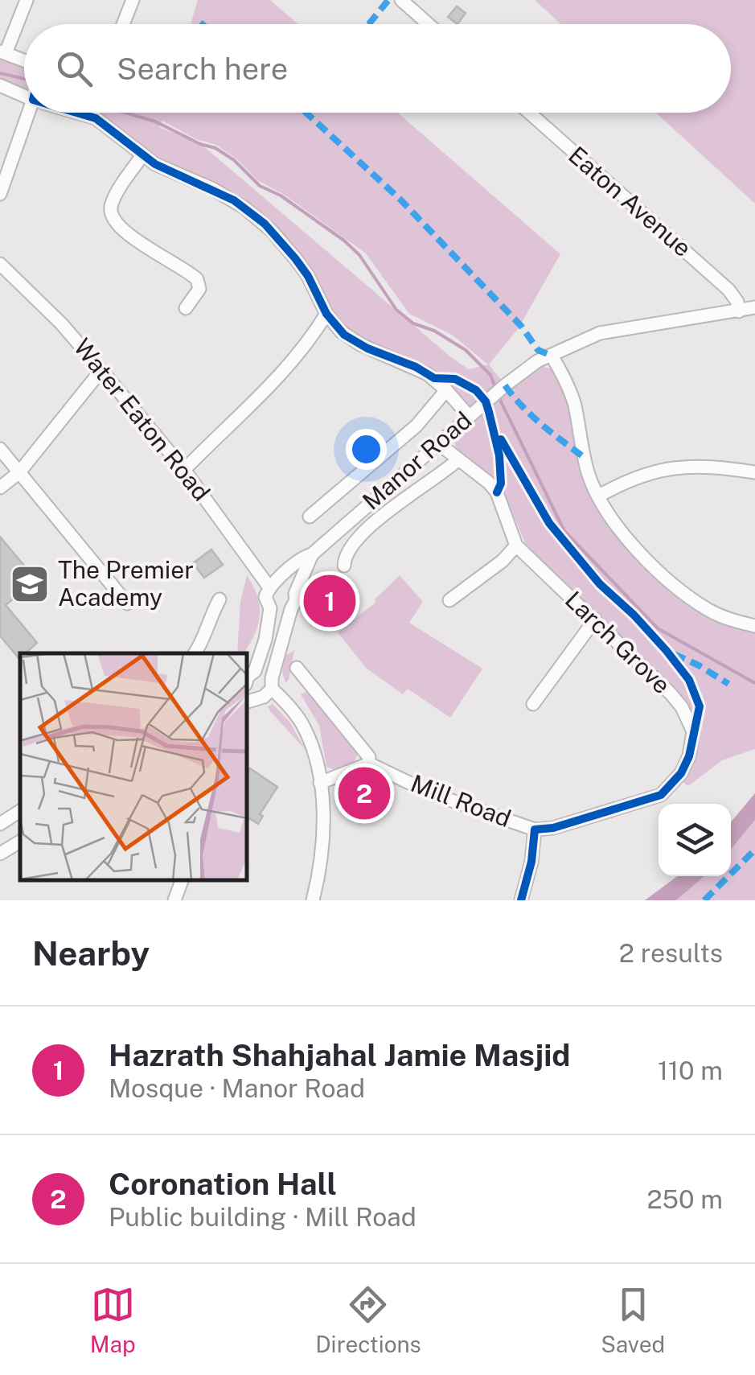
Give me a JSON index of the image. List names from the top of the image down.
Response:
{
  "streets": {
    "street": [
      "Eaton Avenue",
      "Water Eaton Road",
      "Manor Road",
      "Larch Grove",
      "Mill Road"
    ]
  },
  "crossings": [
    ["Eaton Avenue", "Manor Road"],
    ["Water Eaton Road", "Manor Road"],
    ["Manor Road", "Larch Grove"],
    ["Larch Grove", "Mill Road"]
  ],
  "places": {
    "school or university": ["The Premier Academy"]
  },
  "page": {
    "search": "Search here",
    "pins": ["1", "2"],
    "heading": ["Nearby", "2 results"],
    "list": [
      {
        "mark": "1",
        "name": "Hazrath Shahjahal Jamie Masjid",
        "note": "Mosque · Manor Road",
        "value": "110 m"
      },
      {
        "mark": "2",
        "name": "Coronation Hall",
        "note": "Public building · Mill Road",
        "value": "250 m"
      }
    ],
    "nav": ["Map", "Directions", "Saved"]
  }
}
